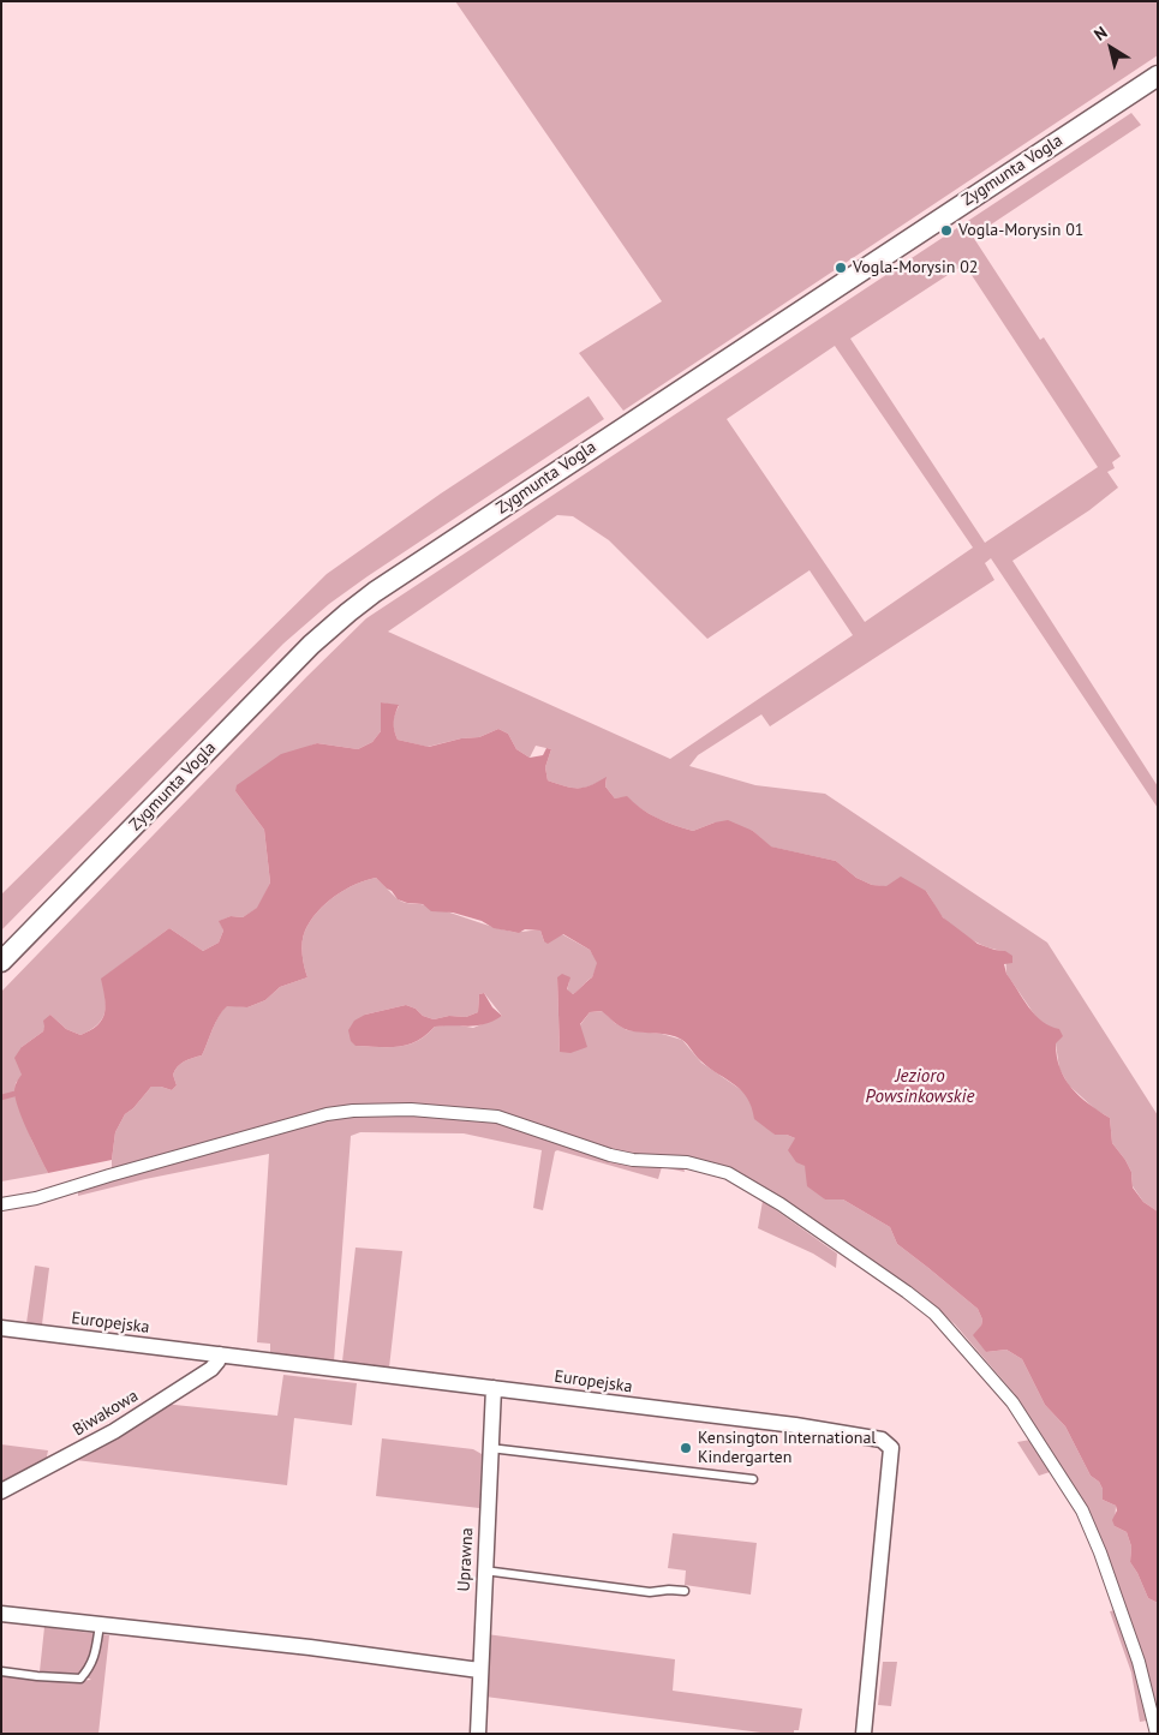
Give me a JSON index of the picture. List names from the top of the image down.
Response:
{
  "streets": {
    "street": [
      "Zygmunta Vogla",
      "Europejska",
      "Biwakowa",
      "Uprawna"
    ]
  },
  "crossings": [
    ["Europejska", "Biwakowa"],
    ["Europejska", "Uprawna"]
  ],
  "water": ["Jezioro Powsinkowskie"],
  "places": ["Vogla-Morysin 01", "Vogla-Morysin 02", "Kensington International Kindergarten"],
  "north": "top left"
}
